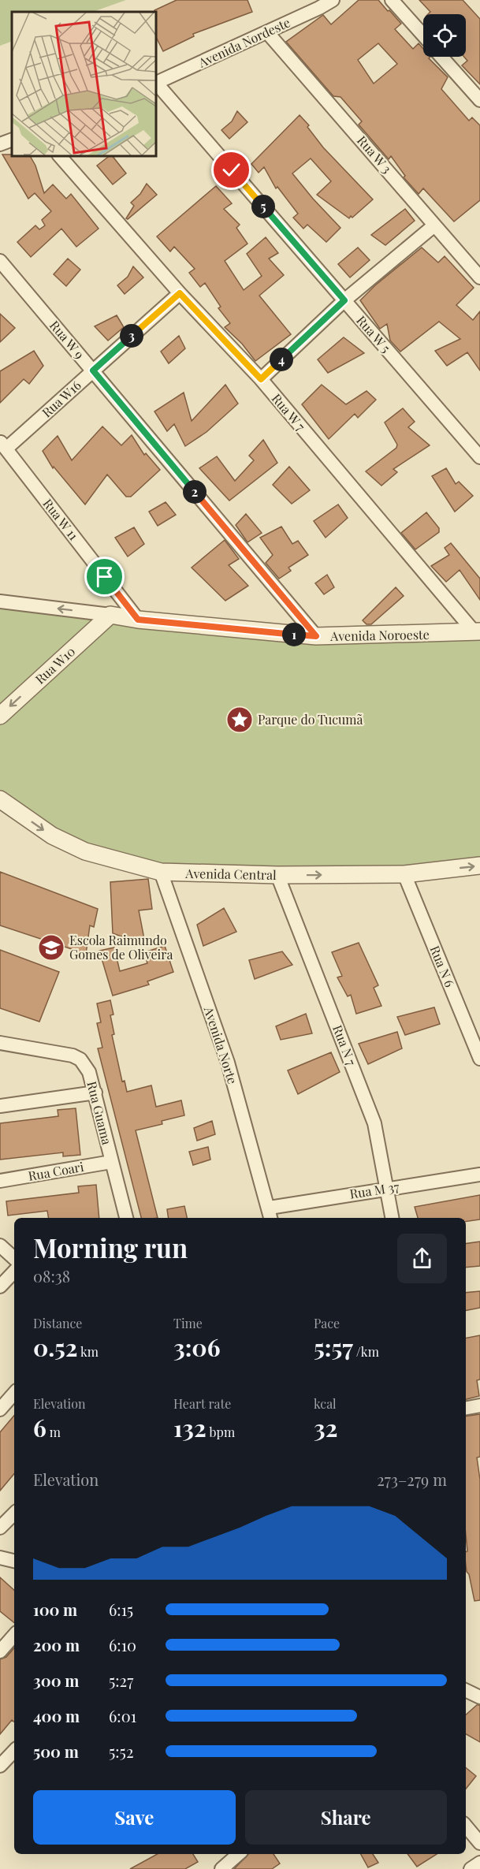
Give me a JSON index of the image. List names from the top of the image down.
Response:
{
  "streets": {
    "street": [
      "Avenida Nordeste",
      "Rua W 3",
      "Rua W 5",
      "Rua W 9",
      "Rua W16",
      "Rua W 7",
      "Rua W 11",
      "Avenida Noroeste",
      "Rua W10",
      "Avenida Central",
      "Rua N 6",
      "Avenida Norte",
      "Rua N 7",
      "Rua Guama",
      "Rua Coari",
      "Rua M 37"
    ]
  },
  "crossings": [
    ["Avenida Nordeste", "Rua W 3"],
    ["Rua W 9", "Rua W16"],
    ["Rua W 9", "Avenida Noroeste"],
    ["Rua W16", "Rua W 7"],
    ["Rua W16", "Rua W 11"],
    ["Rua W 7", "Avenida Noroeste"],
    ["Rua W 11", "Avenida Noroeste"],
    ["Avenida Noroeste", "Rua W10"],
    ["Avenida Central", "Rua N 6"],
    ["Avenida Central", "Avenida Norte"],
    ["Avenida Central", "Rua N 7"],
    ["Avenida Norte", "Rua M 37"],
    ["Rua N 7", "Rua M 37"],
    ["Rua Guama", "Rua Coari"]
  ],
  "one_way": ["Rua W10", "Avenida Central"],
  "places": {
    "place": ["Parque do Tucumã"],
    "school or university": ["Escola Raimundo Gomes de Oliveira"]
  },
  "page": {
    "pins": [
      "5",
      "3",
      "4",
      "2",
      "1"
    ],
    "heading": ["Morning run", "08:38"],
    "stats": [
      ["Distance", "0.52 km"],
      ["Time", "3:06"],
      ["Pace", "5:57 /km"],
      ["Elevation", "6 m"],
      ["Heart rate", "132 bpm"],
      ["kcal", "32"]
    ],
    "chart": ["Elevation", "273–279 m"],
    "list": [
      {
        "name": "100 m",
        "note": "6:15"
      },
      {
        "name": "200 m",
        "note": "6:10"
      },
      {
        "name": "300 m",
        "note": "5:27"
      },
      {
        "name": "400 m",
        "note": "6:01"
      },
      {
        "name": "500 m",
        "note": "5:52"
      }
    ],
    "buttons": ["Save", "Share"]
  }
}
